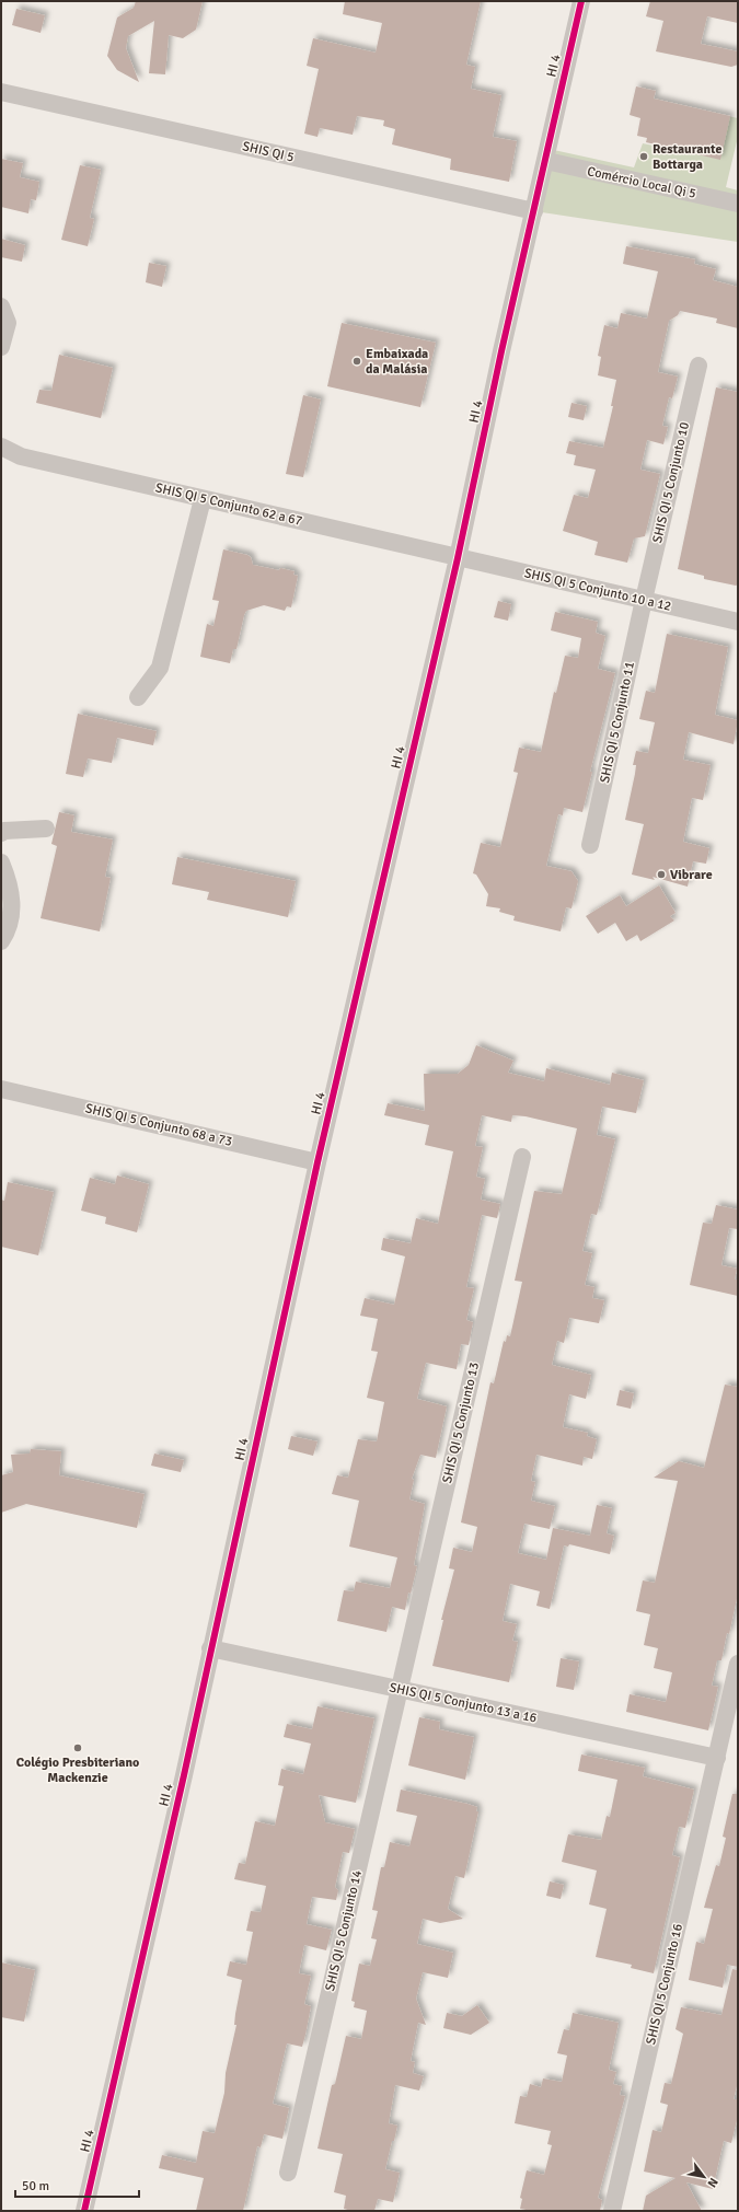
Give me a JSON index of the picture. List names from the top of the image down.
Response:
{
  "streets": {
    "street": [
      "HI 4",
      "SHIS QI 5",
      "Comércio Local Qi 5",
      "SHIS QI 5 Conjunto 10",
      "SHIS QI 5 Conjunto 62 a 67",
      "SHIS QI 5 Conjunto 10 a 12",
      "SHIS QI 5 Conjunto 11",
      "SHIS QI 5 Conjunto 68 a 73",
      "SHIS QI 5 Conjunto 13",
      "SHIS QI 5 Conjunto 13 a 16",
      "SHIS QI 5 Conjunto 14",
      "SHIS QI 5 Conjunto 16"
    ]
  },
  "crossings": [
    ["HI 4", "SHIS QI 5"],
    ["HI 4", "Comércio Local Qi 5"],
    ["HI 4", "SHIS QI 5 Conjunto 62 a 67"],
    ["HI 4", "SHIS QI 5 Conjunto 10 a 12"],
    ["HI 4", "SHIS QI 5 Conjunto 68 a 73"],
    ["HI 4", "SHIS QI 5 Conjunto 13 a 16"],
    ["SHIS QI 5 Conjunto 10", "SHIS QI 5 Conjunto 10 a 12"],
    ["SHIS QI 5 Conjunto 10", "SHIS QI 5 Conjunto 11"],
    ["SHIS QI 5 Conjunto 62 a 67", "SHIS QI 5 Conjunto 10 a 12"],
    ["SHIS QI 5 Conjunto 10 a 12", "SHIS QI 5 Conjunto 11"],
    ["SHIS QI 5 Conjunto 13", "SHIS QI 5 Conjunto 13 a 16"],
    ["SHIS QI 5 Conjunto 13", "SHIS QI 5 Conjunto 14"],
    ["SHIS QI 5 Conjunto 13 a 16", "SHIS QI 5 Conjunto 14"],
    ["SHIS QI 5 Conjunto 13 a 16", "SHIS QI 5 Conjunto 16"]
  ],
  "places": [
    "Restaurante Bottarga",
    "Embaixada da Malásia",
    "Vibrare",
    "Colégio Presbiteriano Mackenzie"
  ],
  "scale_bar": "50 m",
  "north": "bottom right"
}
